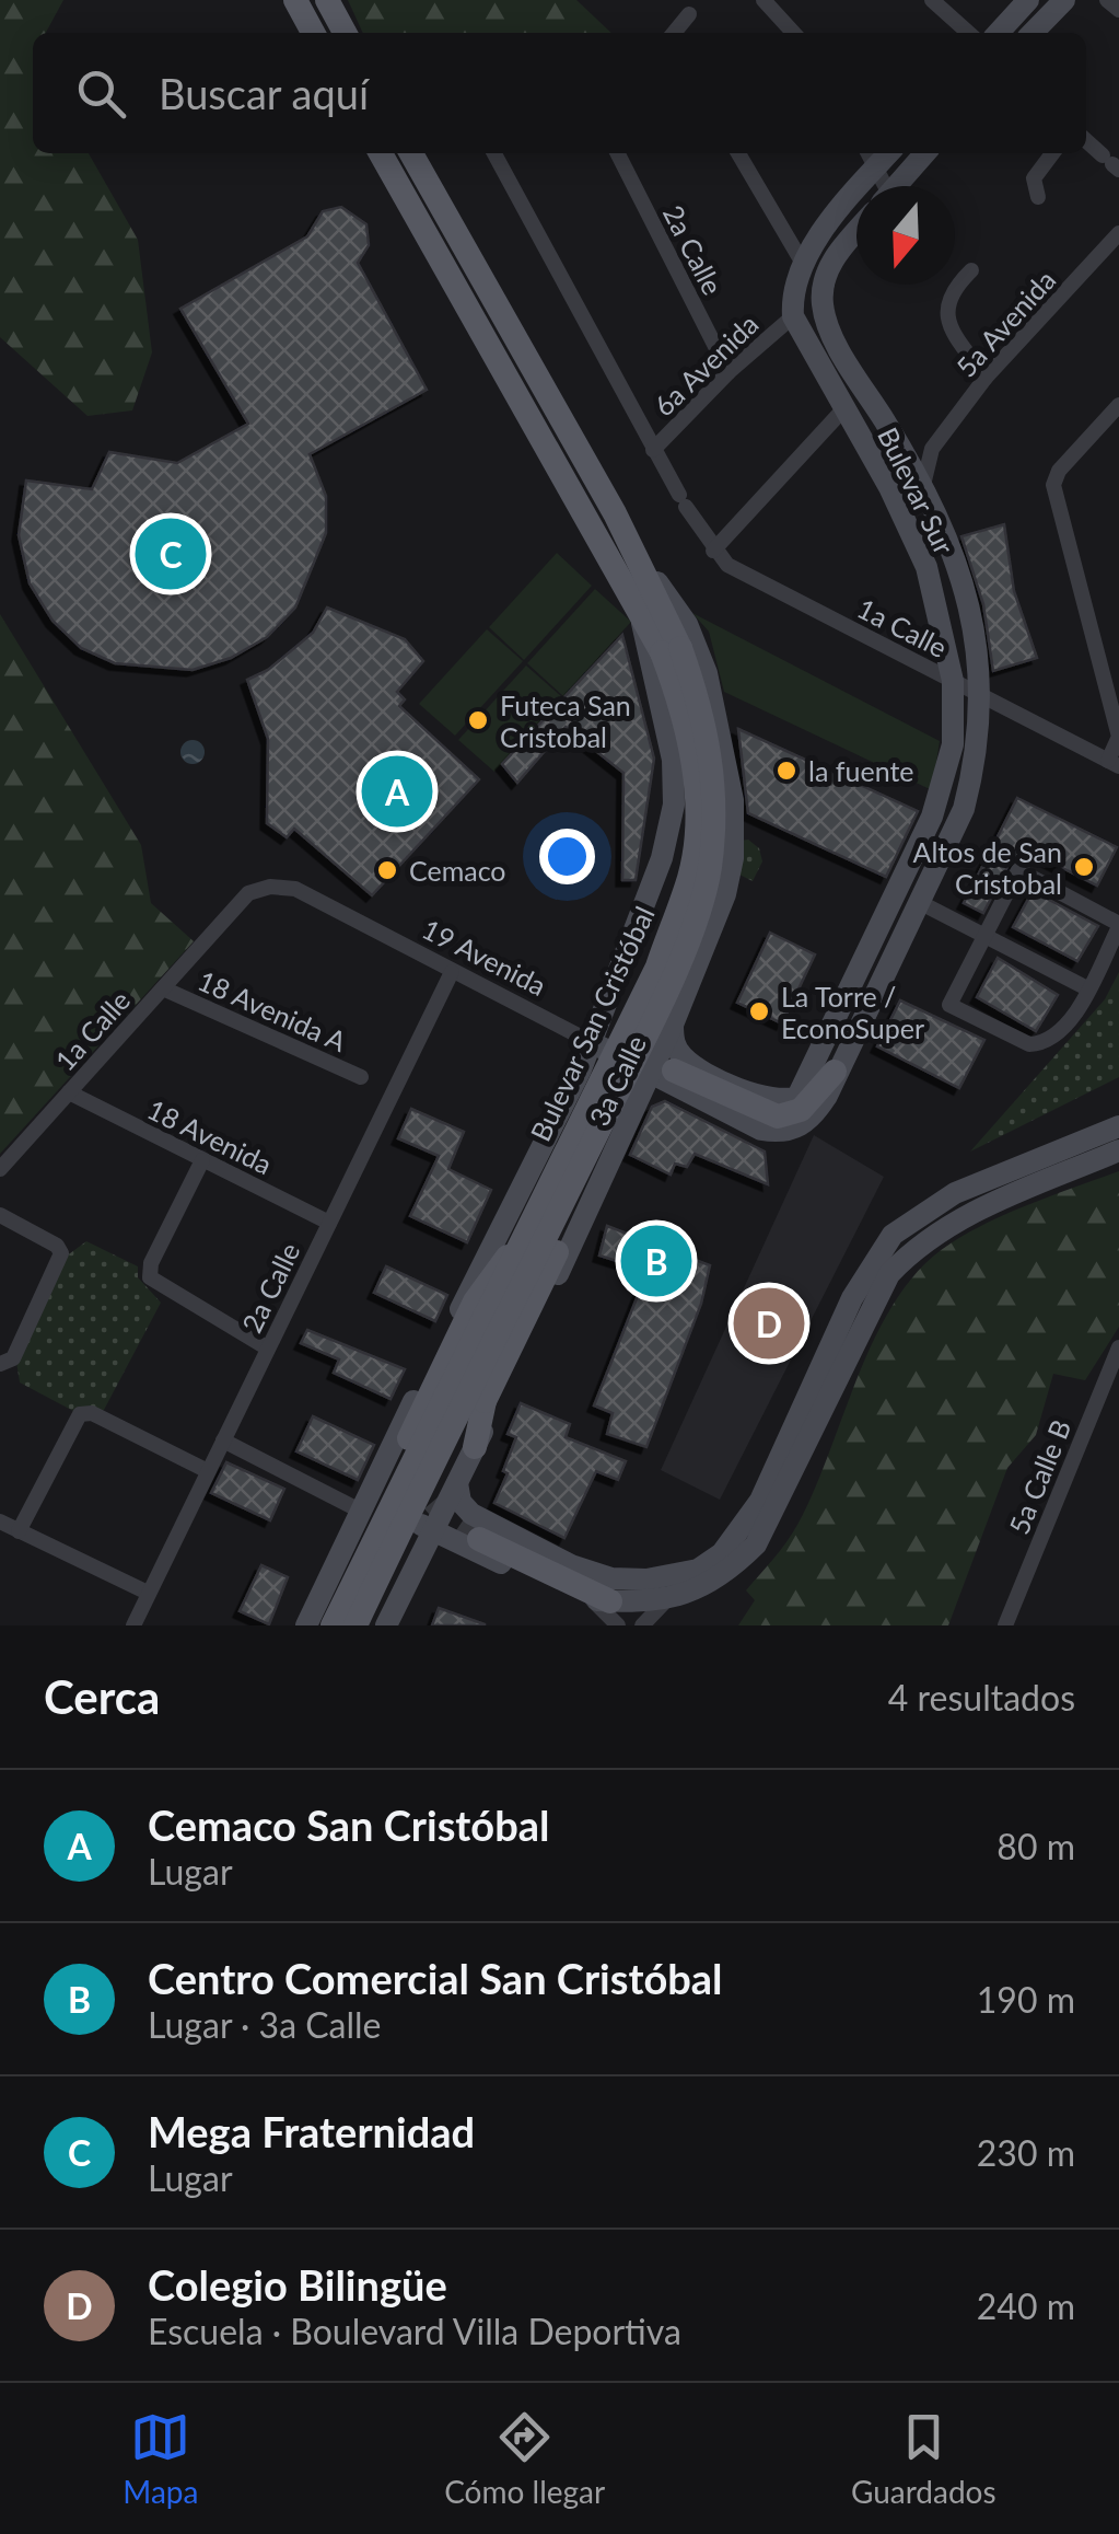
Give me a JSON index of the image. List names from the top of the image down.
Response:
{
  "streets": {
    "main road": [
      "Bulevar Sur",
      "19 Avenida",
      "Bulevar San Cristóbal",
      "3a Calle"
    ],
    "street": [
      "2a Calle",
      "5a Avenida",
      "6a Avenida",
      "1a Calle",
      "18 Avenida A",
      "18 Avenida",
      "5a Calle B"
    ]
  },
  "crossings": [
    ["2a Calle", "6a Avenida"],
    ["2a Calle", "19 Avenida"],
    ["2a Calle", "18 Avenida"],
    ["5a Avenida", "Bulevar Sur"],
    ["6a Avenida", "Bulevar Sur"],
    ["6a Avenida", "1a Calle"],
    ["Bulevar Sur", "1a Calle"],
    ["Bulevar Sur", "19 Avenida"],
    ["1a Calle", "19 Avenida"],
    ["1a Calle", "18 Avenida A"],
    ["1a Calle", "18 Avenida"],
    ["19 Avenida", "3a Calle"],
    ["Bulevar San Cristóbal", "3a Calle"]
  ],
  "places": [
    "Futeca San Cristobal",
    "la fuente",
    "Altos de San Cristobal",
    "Cemaco",
    "La Torre / EconoSuper"
  ],
  "north": "bottom",
  "page": {
    "search": "Buscar aquí",
    "pins": [
      "C",
      "A",
      "B",
      "D"
    ],
    "heading": ["Cerca", "4 resultados"],
    "list": [
      {
        "mark": "A",
        "name": "Cemaco San Cristóbal",
        "note": "Lugar",
        "value": "80 m"
      },
      {
        "mark": "B",
        "name": "Centro Comercial San Cristóbal",
        "note": "Lugar · 3a Calle",
        "value": "190 m"
      },
      {
        "mark": "C",
        "name": "Mega Fraternidad",
        "note": "Lugar",
        "value": "230 m"
      },
      {
        "mark": "D",
        "name": "Colegio Bilingüe",
        "note": "Escuela · Boulevard Villa Deportiva",
        "value": "240 m"
      }
    ],
    "nav": ["Mapa", "Cómo llegar", "Guardados"]
  }
}
